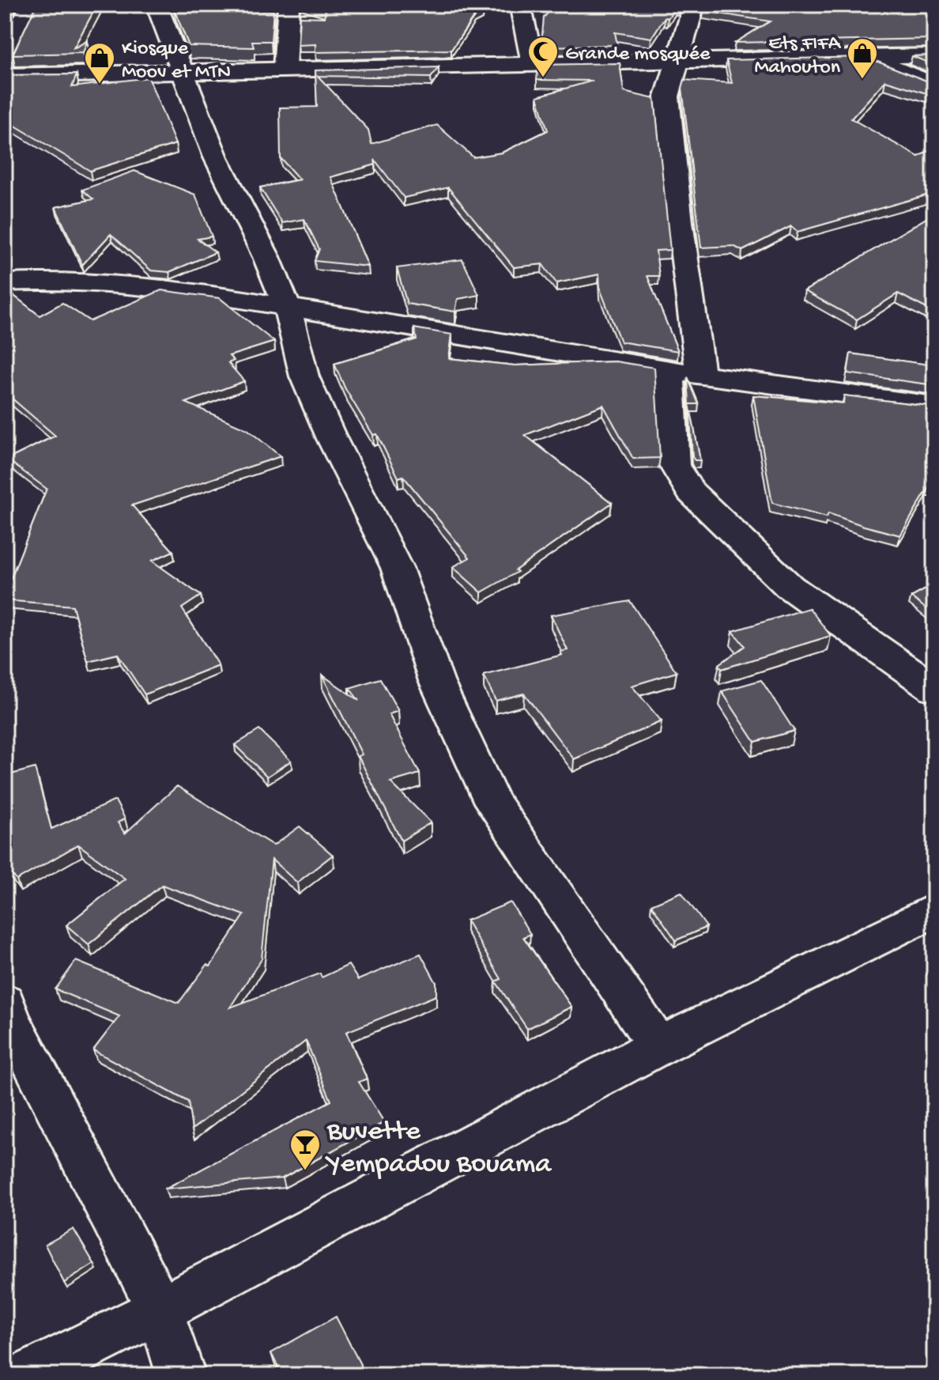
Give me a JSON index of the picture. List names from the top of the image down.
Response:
{
  "places": {
    "mosque": ["Grande mosquée"],
    "shop": ["Ets FIFA Mahouton", "Kiosque Moov et MTN"],
    "bar": ["Buvette Yempadou Bouama"]
  }
}
